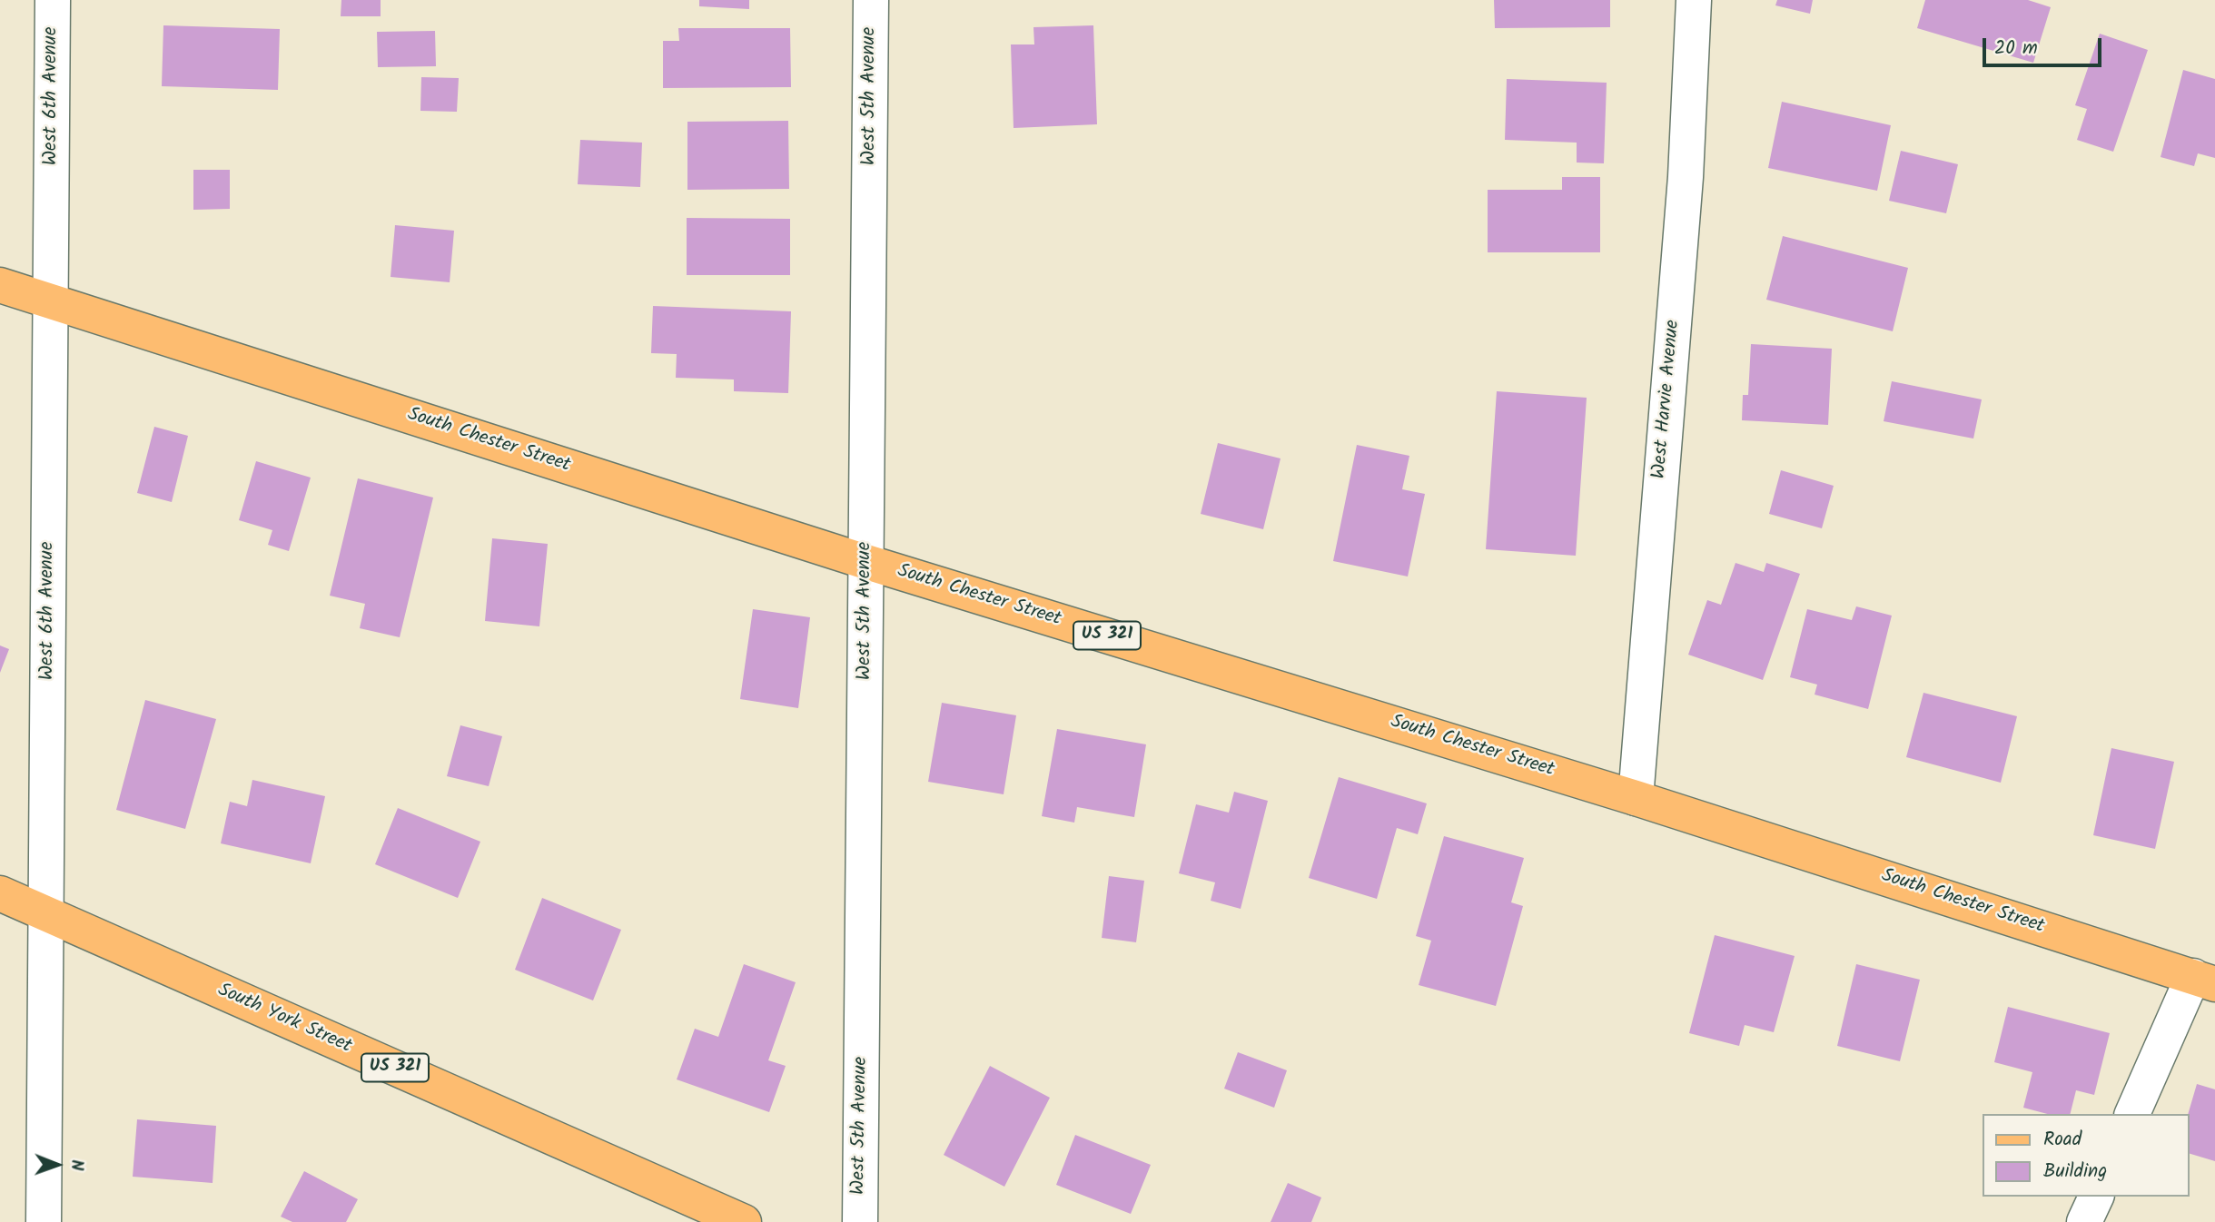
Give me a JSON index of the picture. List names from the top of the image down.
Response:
{
  "streets": {
    "main road": ["South Chester Street", "US 321", "South York Street"],
    "street": ["West 6th Avenue", "West 5th Avenue", "West Harvie Avenue"]
  },
  "crossings": [
    ["West 6th Avenue", "South Chester Street"],
    ["West 6th Avenue", "South York Street"],
    ["West 5th Avenue", "South Chester Street"],
    ["West Harvie Avenue", "South Chester Street"]
  ],
  "legend": ["Road", "Building"],
  "scale_bar": "20 m",
  "north": "right"
}
